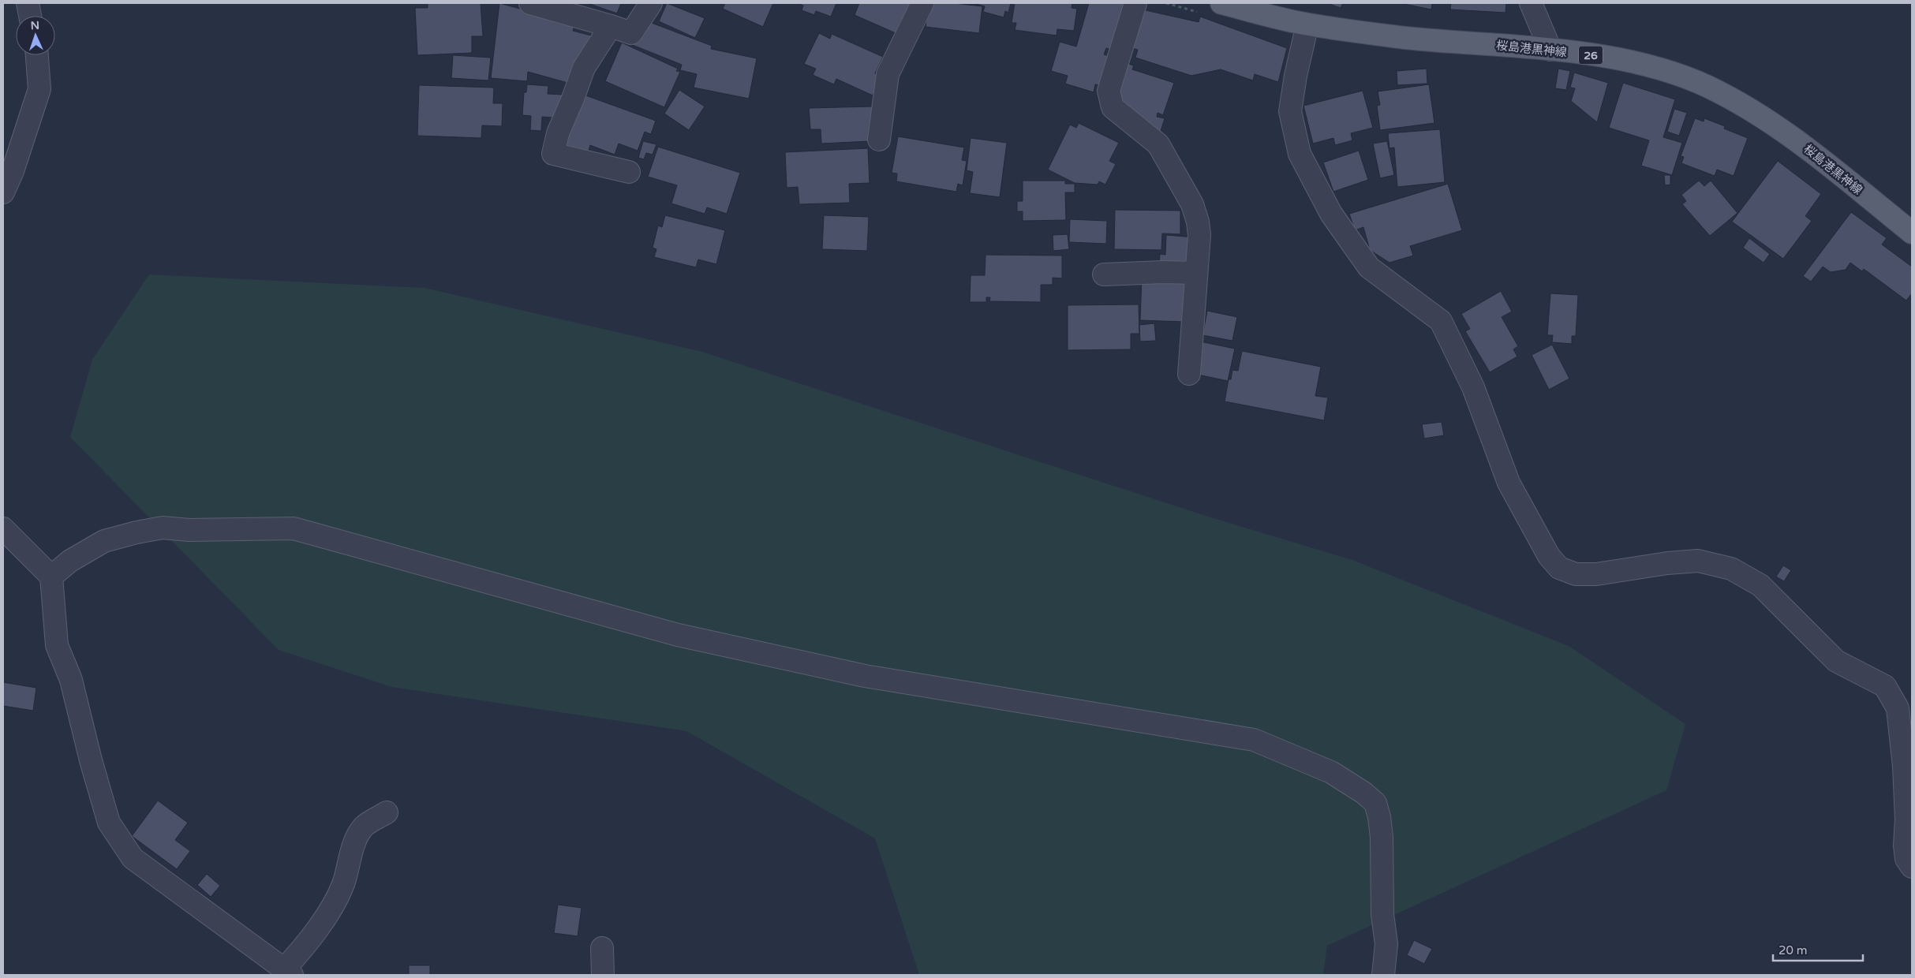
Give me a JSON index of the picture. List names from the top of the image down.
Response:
{
  "streets": {
    "main road": ["桜島港黒神線", "26"]
  },
  "scale_bar": "20 m",
  "north": "top"
}
